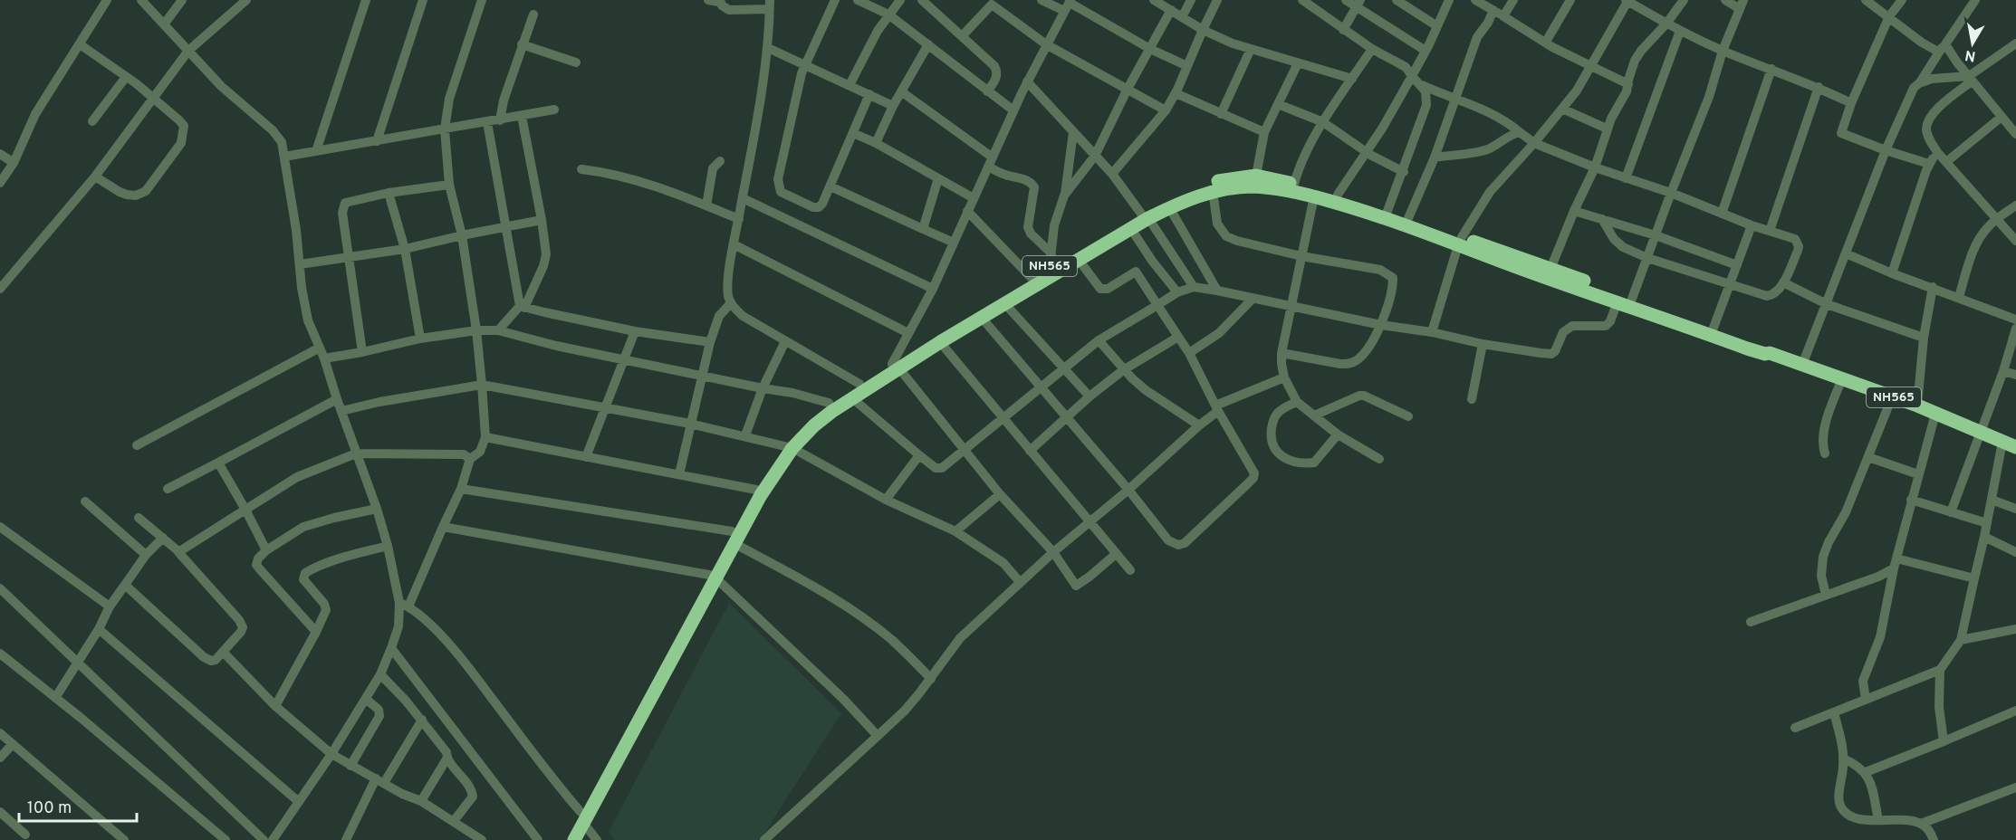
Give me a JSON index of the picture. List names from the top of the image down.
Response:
{
  "streets": {
    "highway": ["NH565"]
  },
  "scale_bar": "100 m",
  "north": "bottom"
}
